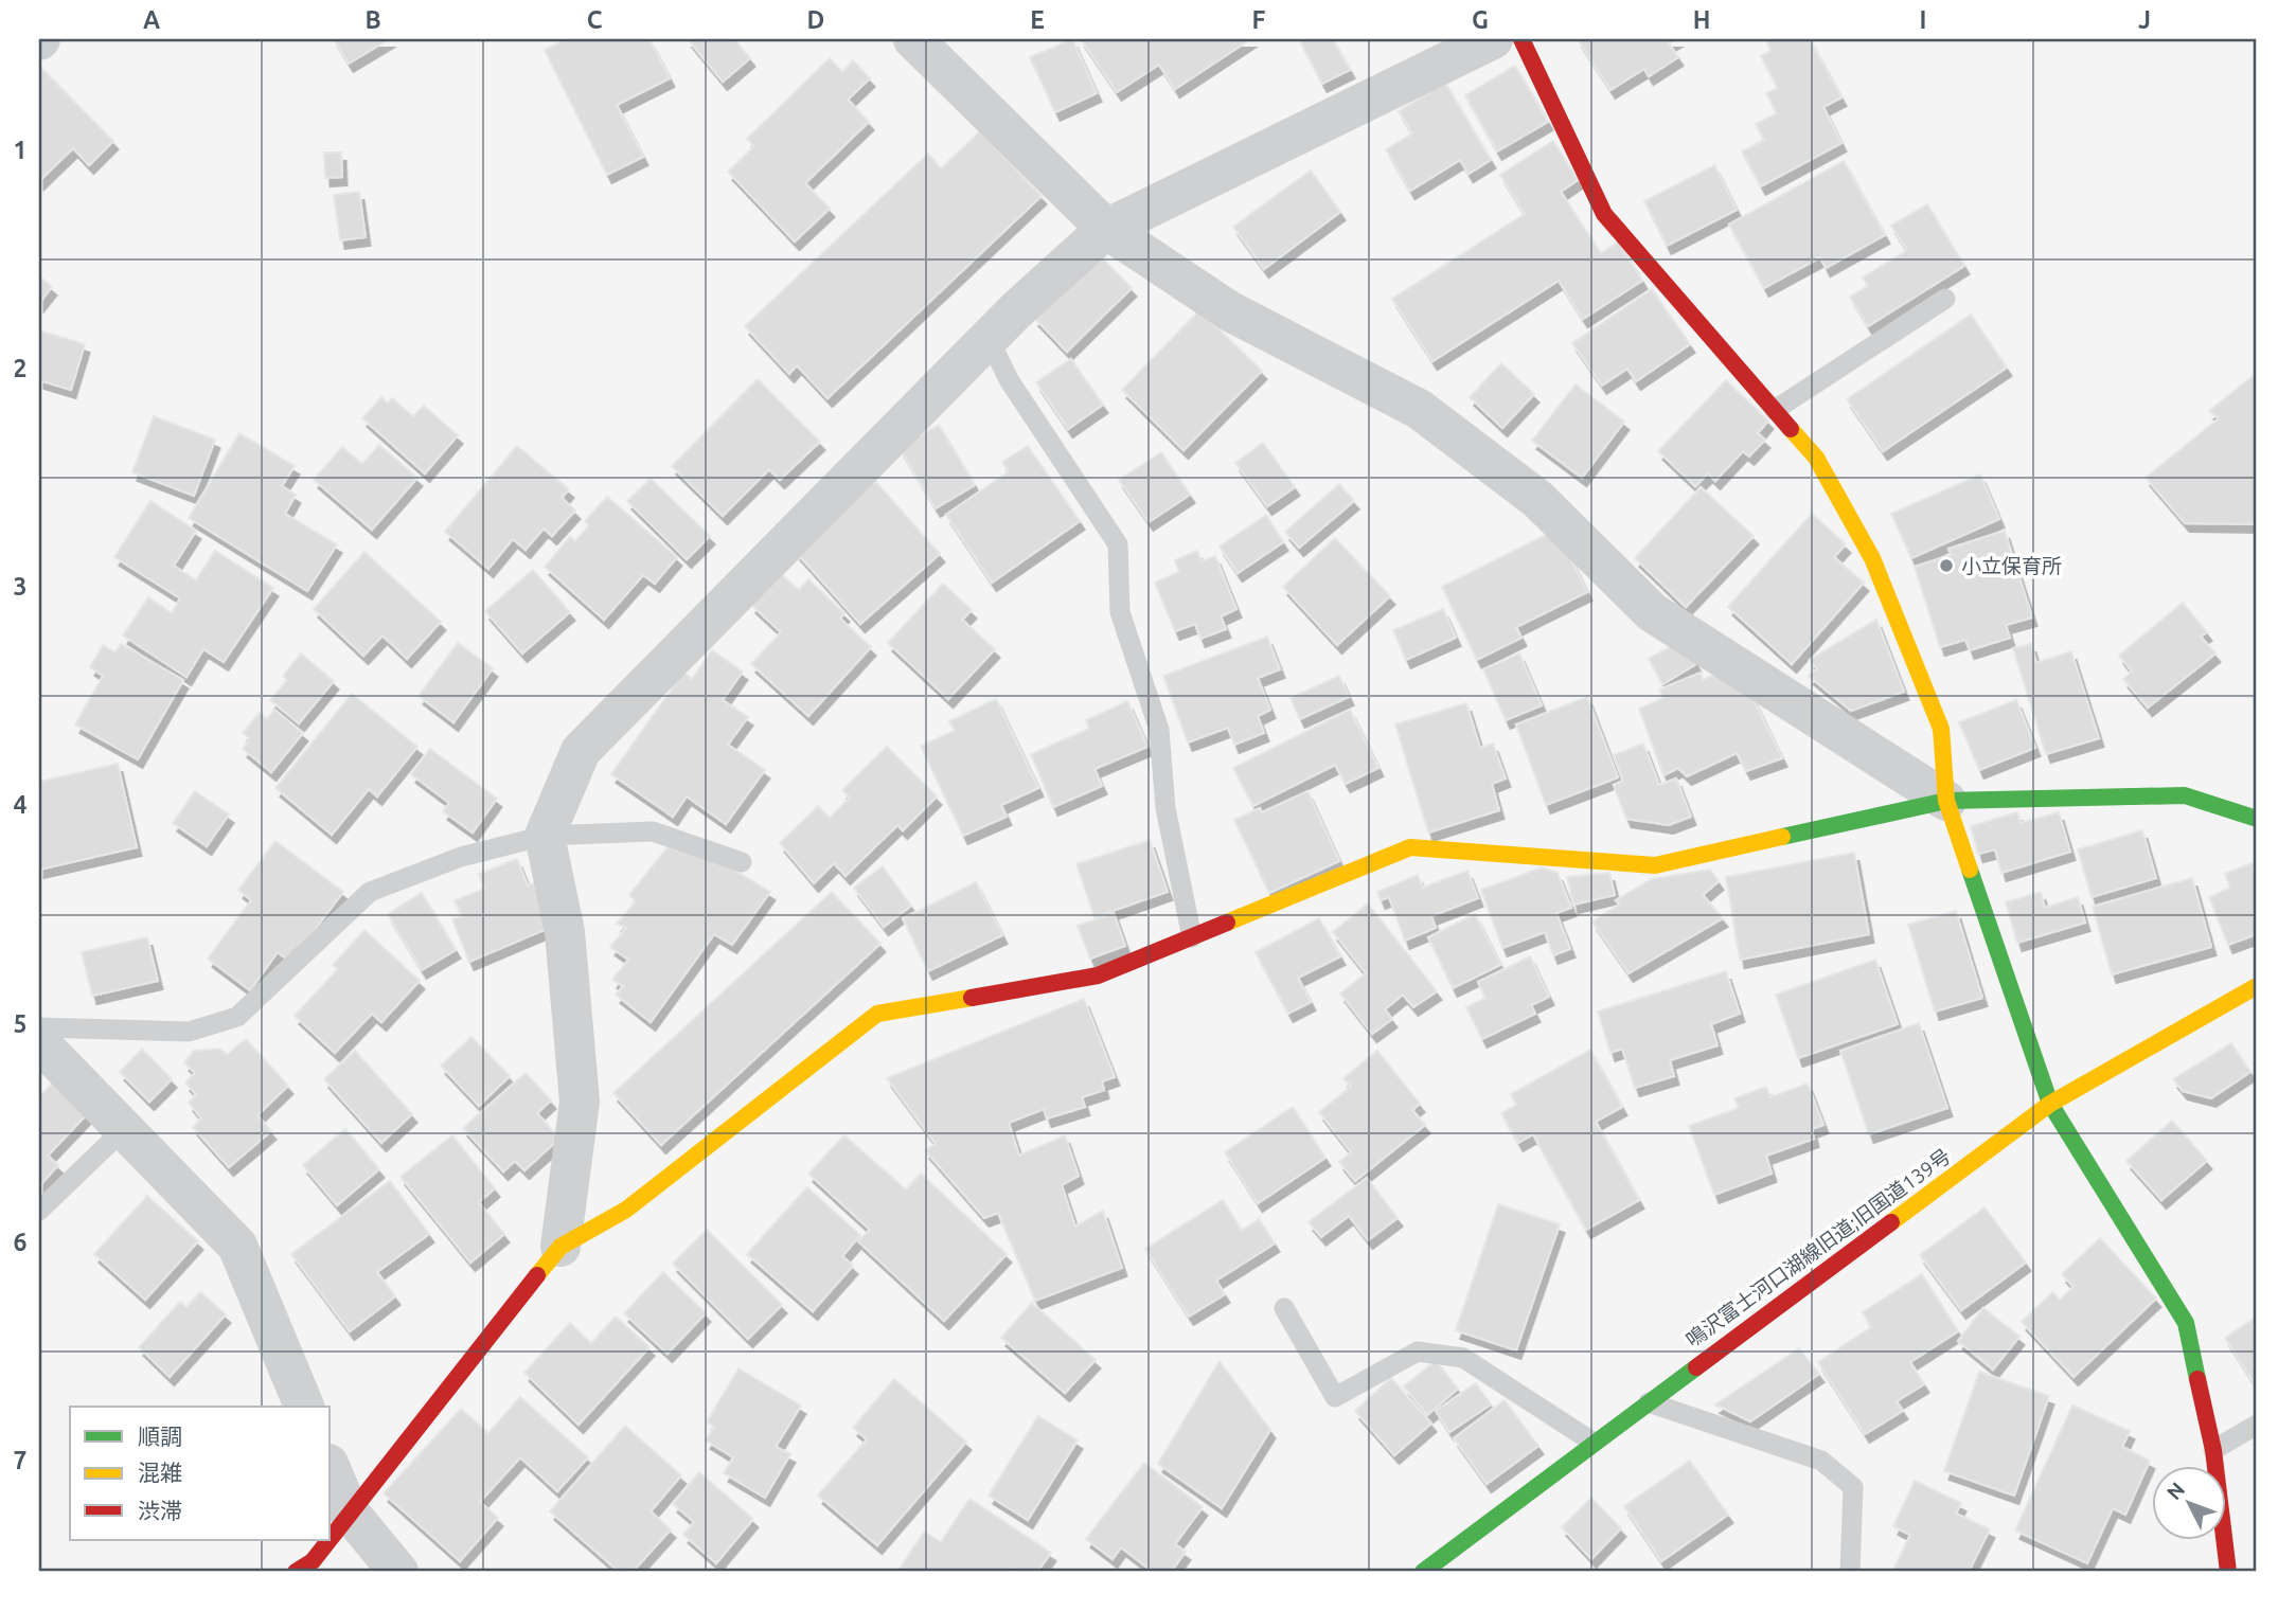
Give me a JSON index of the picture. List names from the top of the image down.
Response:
{
  "streets": {
    "street": ["鳴沢富士河口湖線旧道;旧国道139号"]
  },
  "places": ["小立保育所"],
  "legend": ["順調", "混雑", "渋滞"],
  "north": "top left",
  "grid": {
    "columns": [
      "A",
      "B",
      "C",
      "D",
      "E",
      "F",
      "G",
      "H",
      "I",
      "J"
    ],
    "rows": [
      "1",
      "2",
      "3",
      "4",
      "5",
      "6",
      "7"
    ]
  }
}
